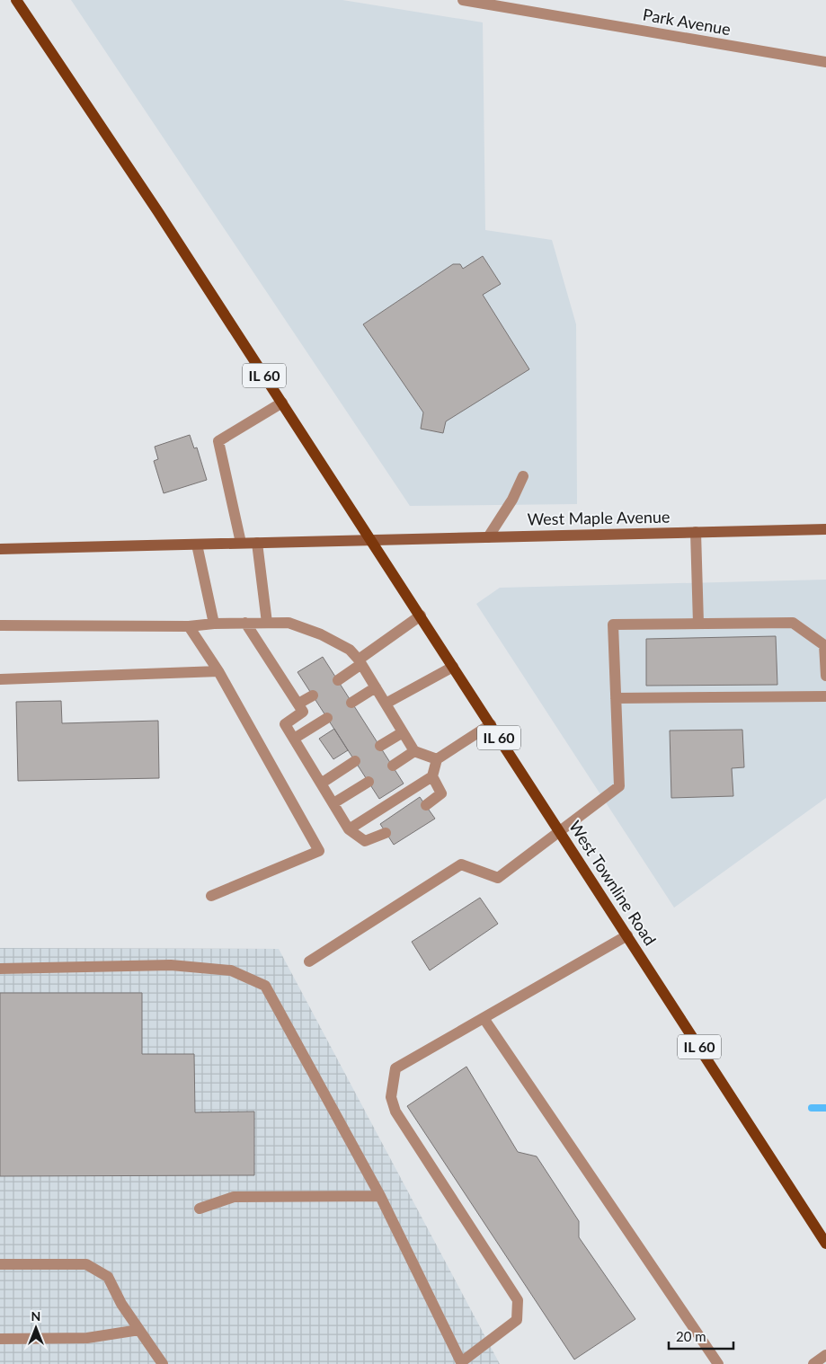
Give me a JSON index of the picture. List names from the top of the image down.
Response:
{
  "streets": {
    "main road": ["IL 60", "West Maple Avenue", "West Townline Road"],
    "street": ["Park Avenue"]
  },
  "crossings": [
    ["IL 60", "West Maple Avenue"],
    ["IL 60", "West Townline Road"],
    ["West Maple Avenue", "West Townline Road"]
  ],
  "scale_bar": "20 m",
  "north": "top"
}
